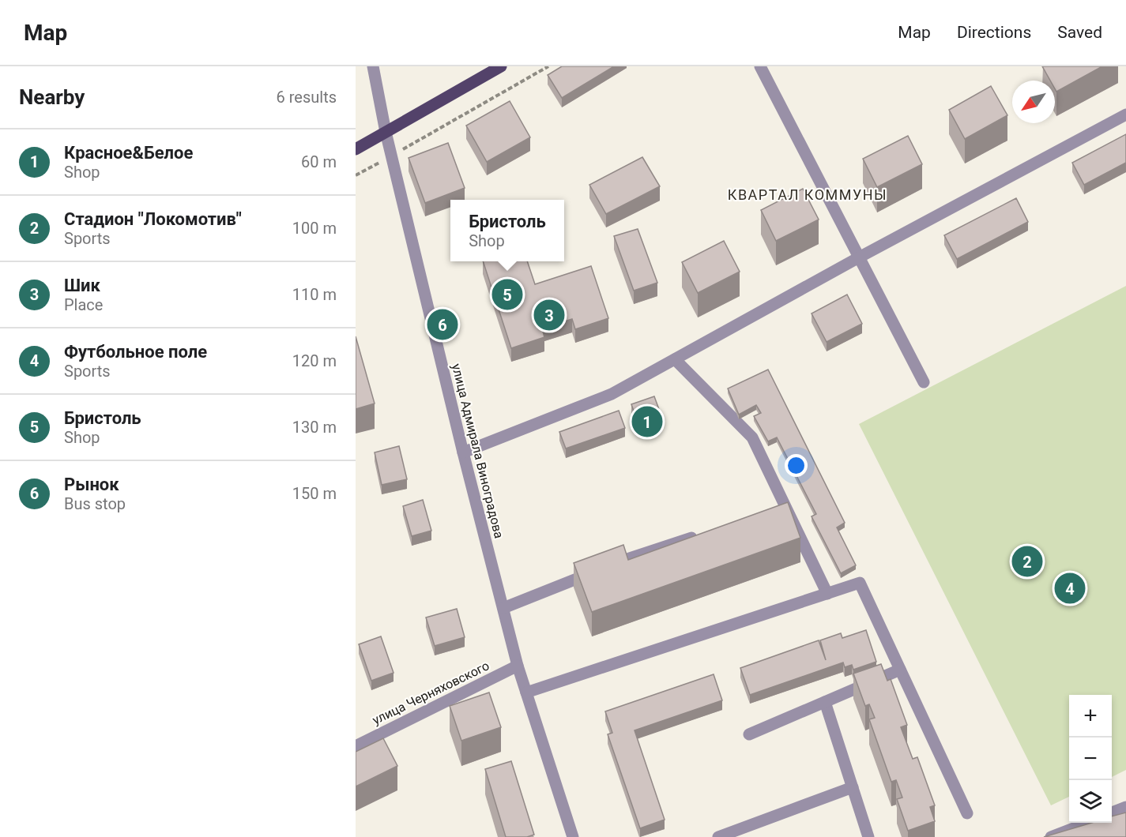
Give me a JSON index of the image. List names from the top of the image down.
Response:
{
  "streets": {
    "street": ["улица Адмирала Виноградова", "улица Черняховского"]
  },
  "crossings": [
    ["улица Адмирала Виноградова", "улица Черняховского"]
  ],
  "districts": ["КВАРТАЛ КОММУНЫ"],
  "north": "bottom left",
  "page": {
    "header": "Map",
    "nav": ["Map", "Directions", "Saved"],
    "heading": ["Nearby", "6 results"],
    "list": [
      {
        "mark": "1",
        "name": "Красное&Белое",
        "note": "Shop",
        "value": "60 m"
      },
      {
        "mark": "2",
        "name": "Стадион \"Локомотив\"",
        "note": "Sports",
        "value": "100 m"
      },
      {
        "mark": "3",
        "name": "Шик",
        "note": "Place",
        "value": "110 m"
      },
      {
        "mark": "4",
        "name": "Футбольное поле",
        "note": "Sports",
        "value": "120 m"
      },
      {
        "mark": "5",
        "name": "Бристоль",
        "note": "Shop",
        "value": "130 m"
      },
      {
        "mark": "6",
        "name": "Рынок",
        "note": "Bus stop",
        "value": "150 m"
      }
    ],
    "popup": ["Бристоль", "Shop"],
    "pins": [
      "5",
      "3",
      "6",
      "1",
      "2",
      "4"
    ],
    "map_buttons": ["+", "−"]
  }
}
